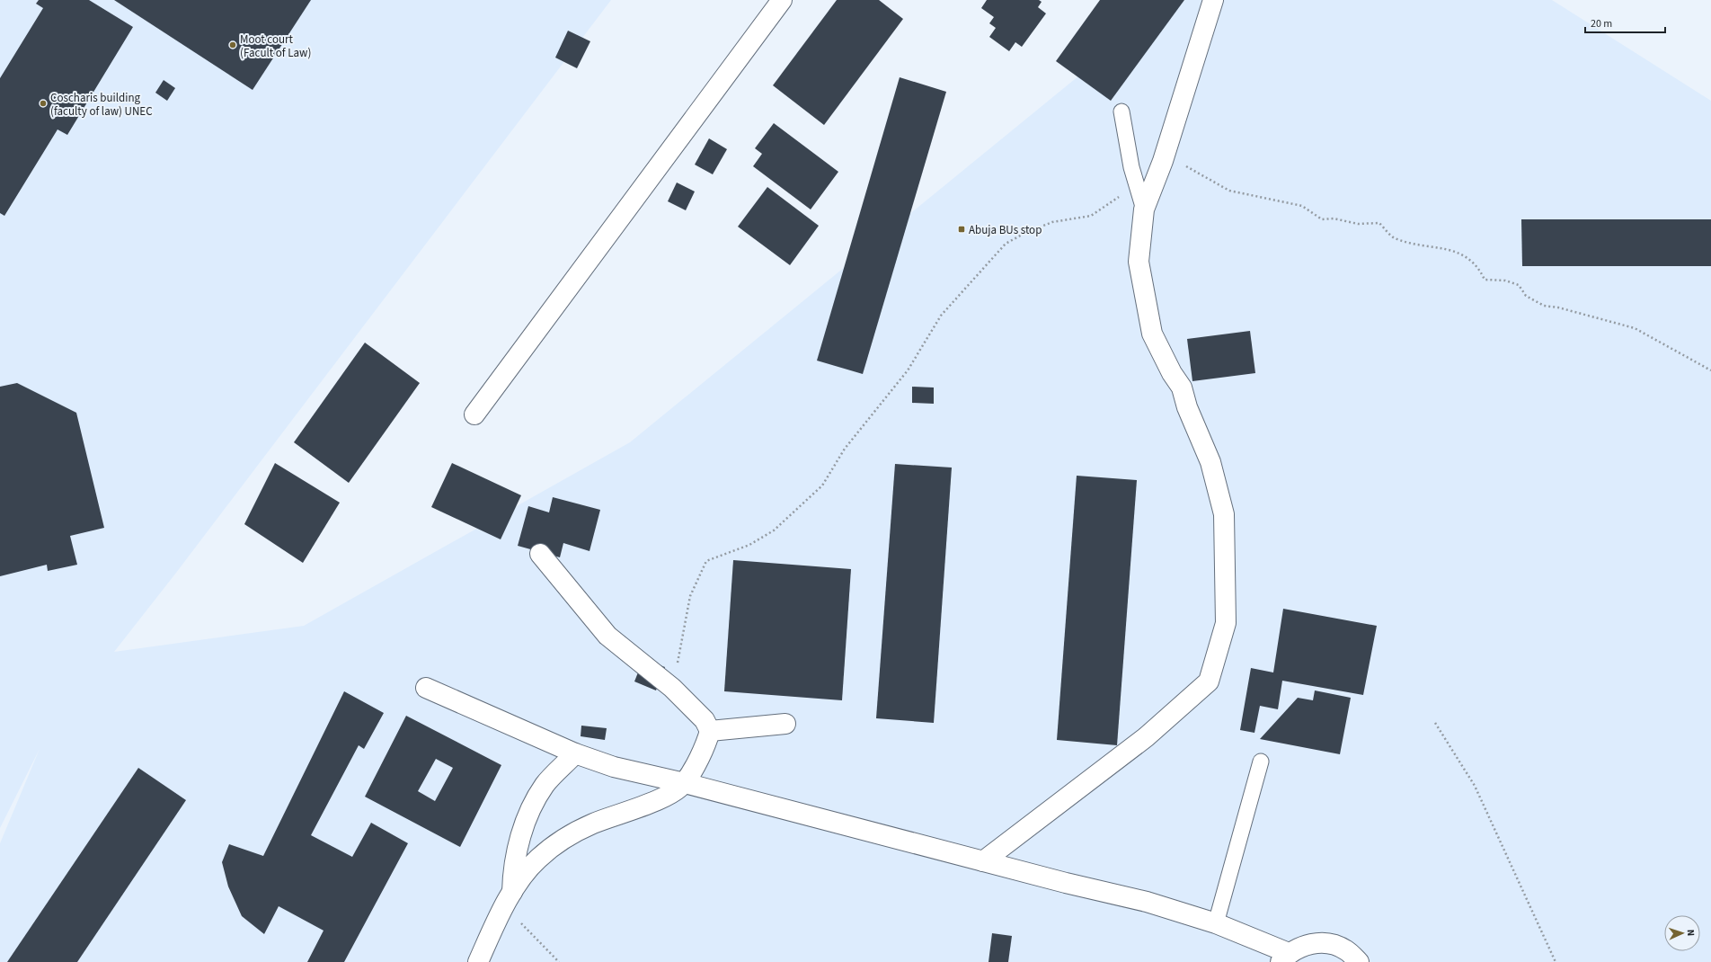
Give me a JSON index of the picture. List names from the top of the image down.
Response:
{
  "places": {
    "other": ["Moot court (Facult of Law)", "Coscharis building (faculty of law) UNEC"],
    "transit": ["Abuja BUs stop"]
  },
  "scale_bar": "20 m",
  "north": "right"
}
